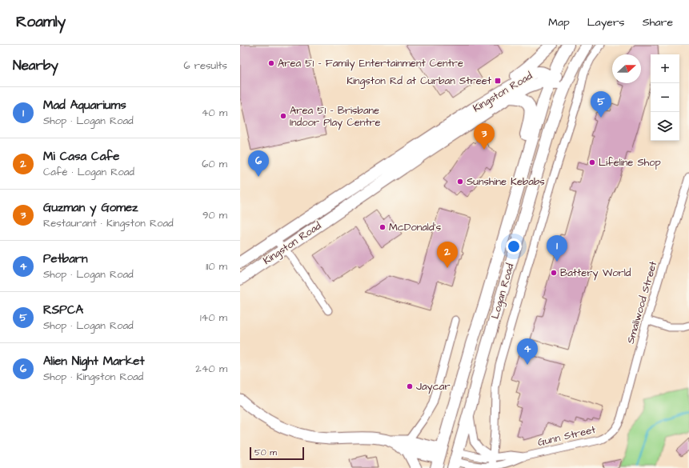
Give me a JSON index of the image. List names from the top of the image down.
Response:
{
  "streets": {
    "main road": ["Kingston Road", "Logan Road"],
    "street": ["Smallwood Street", "Gunn Street"]
  },
  "crossings": [
    ["Kingston Road", "Logan Road"],
    ["Logan Road", "Gunn Street"],
    ["Smallwood Street", "Gunn Street"]
  ],
  "places": {
    "other": [
      "Area 51 - Family Entertainment Centre",
      "Area 51 - Brisbane Indoor Play Centre",
      "Lifeline Shop",
      "Sunshine Kebabs",
      "McDonald's",
      "Battery World",
      "Jaycar"
    ],
    "transit": ["Kingston Rd at Curban Street"]
  },
  "scale_bar": "50 m",
  "north": "right",
  "page": {
    "header": "Roamly",
    "nav": ["Map", "Layers", "Share"],
    "heading": ["Nearby", "6 results"],
    "map_buttons": ["+", "−"],
    "list": [
      {
        "mark": "1",
        "name": "Mad Aquariums",
        "note": "Shop · Logan Road",
        "value": "40 m"
      },
      {
        "mark": "2",
        "name": "Mi Casa Cafe",
        "note": "Café · Logan Road",
        "value": "60 m"
      },
      {
        "mark": "3",
        "name": "Guzman y Gomez",
        "note": "Restaurant · Kingston Road",
        "value": "90 m"
      },
      {
        "mark": "4",
        "name": "Petbarn",
        "note": "Shop · Logan Road",
        "value": "110 m"
      },
      {
        "mark": "5",
        "name": "RSPCA",
        "note": "Shop · Logan Road",
        "value": "140 m"
      },
      {
        "mark": "6",
        "name": "Alien Night Market",
        "note": "Shop · Kingston Road",
        "value": "240 m"
      }
    ],
    "pins": [
      "5",
      "3",
      "6",
      "1",
      "2",
      "4"
    ],
    "scale": "50 m"
  }
}
